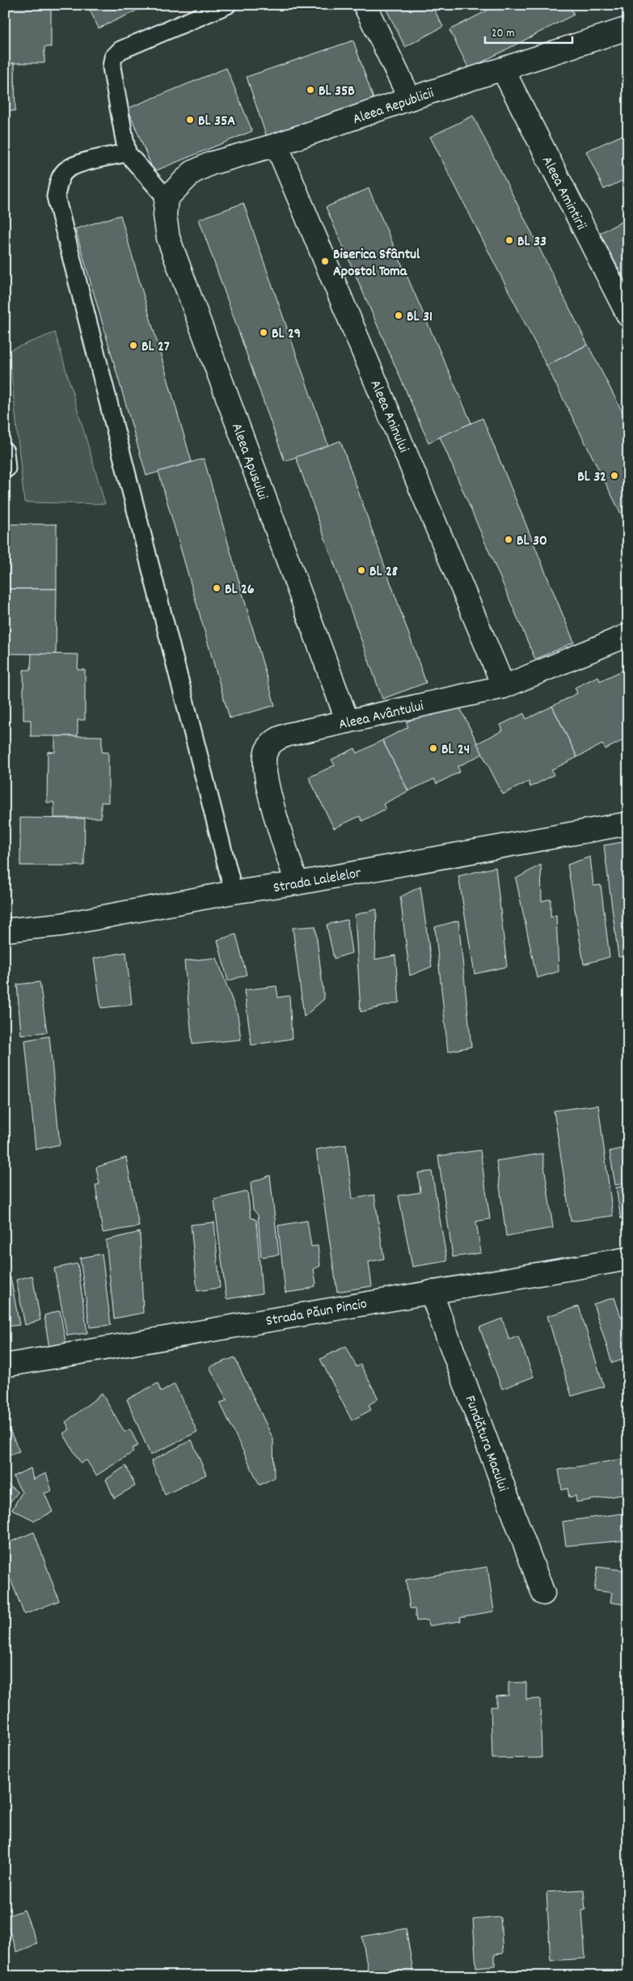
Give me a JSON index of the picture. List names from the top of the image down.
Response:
{
  "streets": {
    "street": [
      "Aleea Republicii",
      "Aleea Amintirii",
      "Aleea Aninului",
      "Aleea Apusului",
      "Aleea Avântului",
      "Strada Lalelelor",
      "Strada Păun Pincio",
      "Fundătura Macului"
    ]
  },
  "crossings": [
    ["Aleea Republicii", "Aleea Amintirii"],
    ["Aleea Republicii", "Aleea Aninului"],
    ["Aleea Republicii", "Aleea Apusului"],
    ["Aleea Aninului", "Aleea Avântului"],
    ["Aleea Apusului", "Aleea Avântului"],
    ["Aleea Avântului", "Strada Lalelelor"],
    ["Strada Păun Pincio", "Fundătura Macului"]
  ],
  "places": [
    "Bl. 35B",
    "Bl. 35A",
    "Bl. 33",
    "Biserica Sfântul Apostol Toma",
    "Bl. 31",
    "Bl. 29",
    "Bl. 27",
    "Bl. 32",
    "Bl. 30",
    "Bl. 28",
    "Bl. 26",
    "Bl. 24"
  ],
  "scale_bar": "20 m"
}
